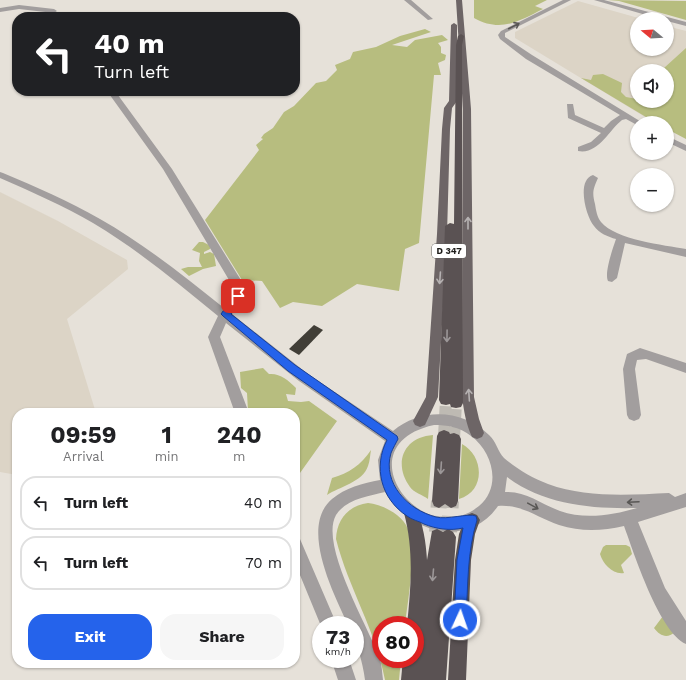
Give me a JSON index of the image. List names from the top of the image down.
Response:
{
  "streets": {
    "highway": ["D 347"]
  },
  "north": "left",
  "page": {
    "map_buttons": ["+", "−"],
    "turn": ["40 m", "Turn left"],
    "eta": [
      "09:59",
      "Arrival",
      "1",
      "min",
      "240",
      "m"
    ],
    "list": [
      {
        "name": "Turn left",
        "value": "40 m"
      },
      {
        "name": "Turn left",
        "value": "70 m"
      }
    ],
    "buttons": ["Exit", "Share"],
    "speed": "73 km/h",
    "limit": "80"
  }
}
